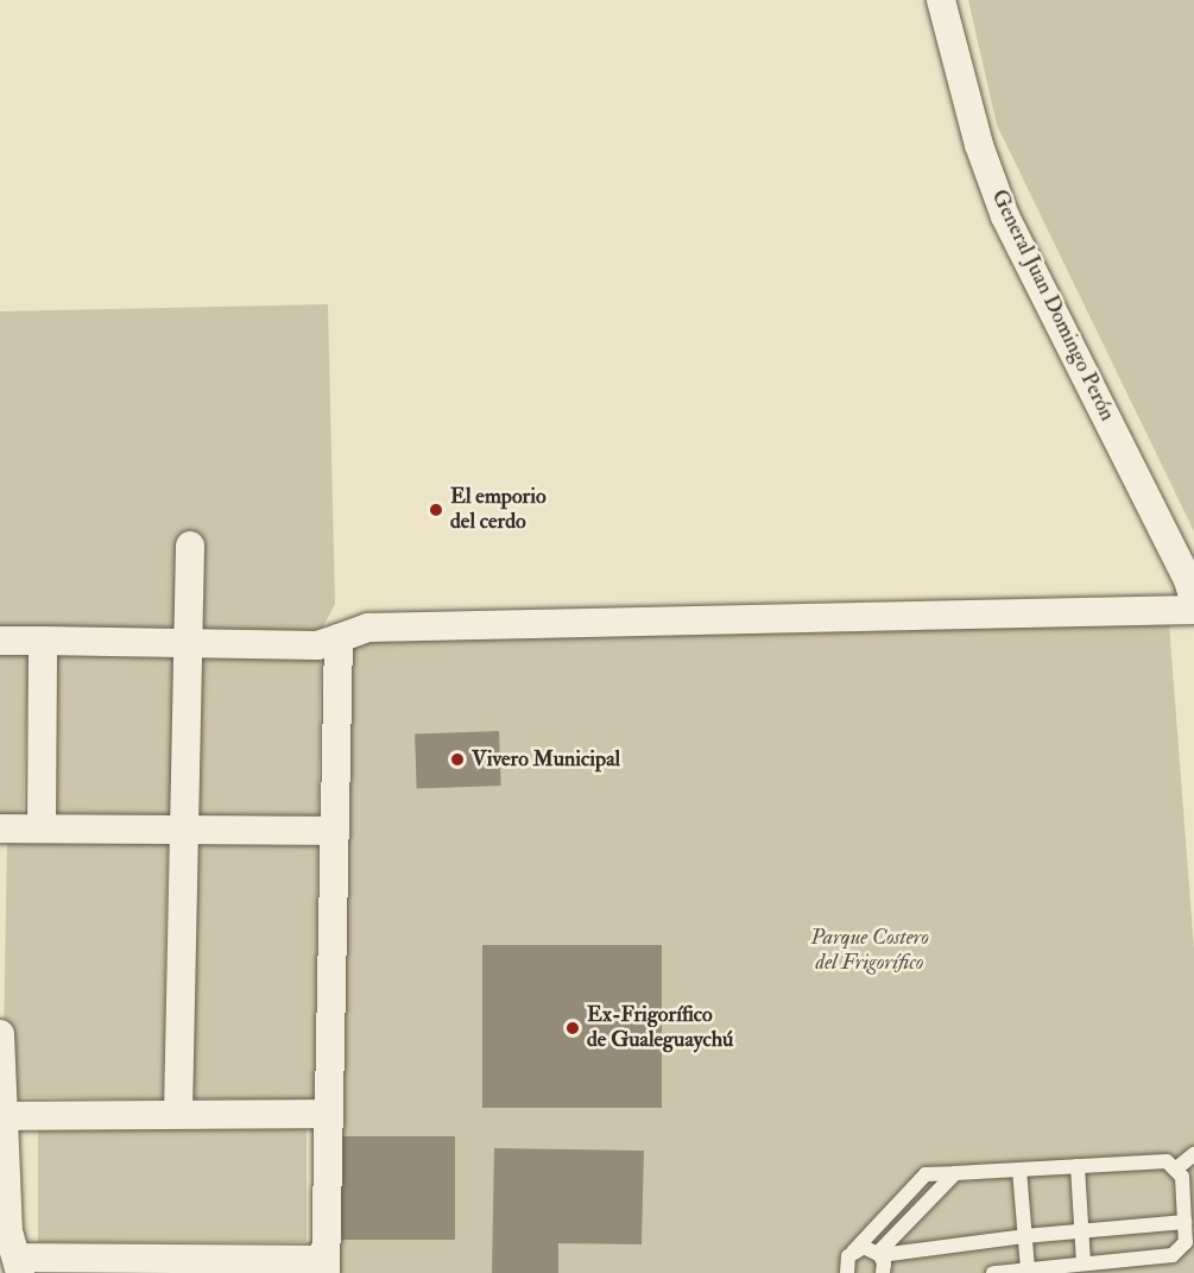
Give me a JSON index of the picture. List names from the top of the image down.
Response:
{
  "streets": {
    "street": ["General Juan Domingo Perón"]
  },
  "parks": ["Parque Costero del Frigorífico"],
  "places": ["El emporio del cerdo", "Vivero Municipal", "Ex-Frigorífico de Gualeguaychú"]
}
